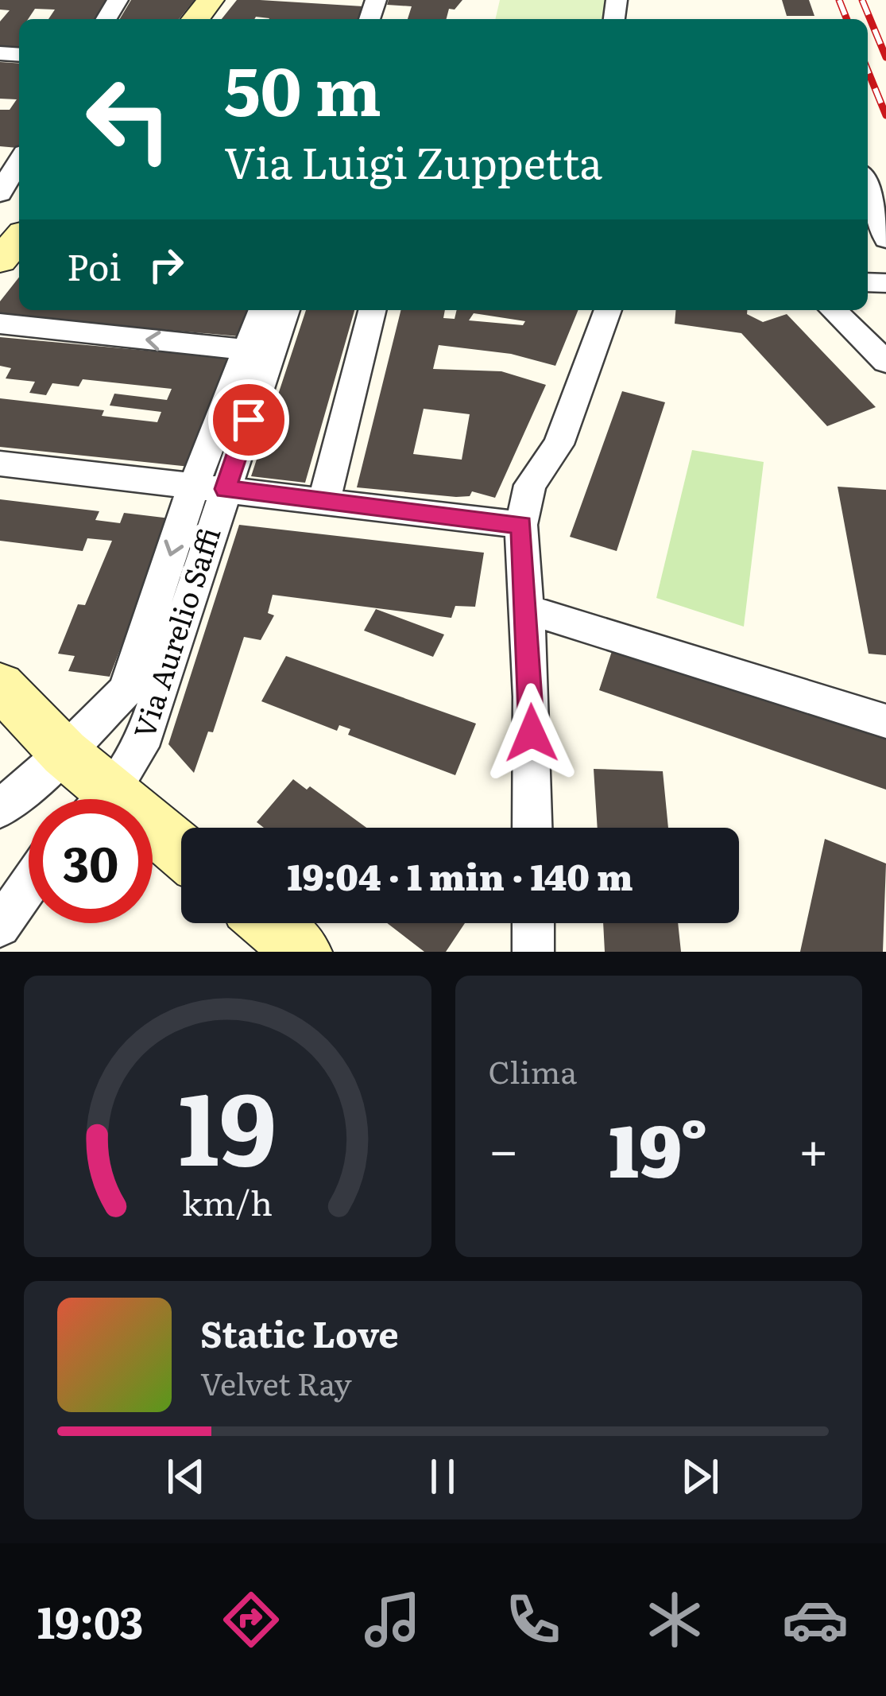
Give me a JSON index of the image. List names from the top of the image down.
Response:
{
  "streets": {
    "street": ["Via Aurelio Saffi"]
  },
  "page": {
    "turn": ["50 m", "Via Luigi Zuppetta"],
    "then": "Poi",
    "limit": "30",
    "trip": "19:04 · 1 min · 140 m",
    "tile": "Clima",
    "heat": ["−", "19°", "+"],
    "song": ["Static Love", "Velvet Ray"],
    "tabs": "19:03",
    "gauge": ["19", "km/h"]
  }
}
